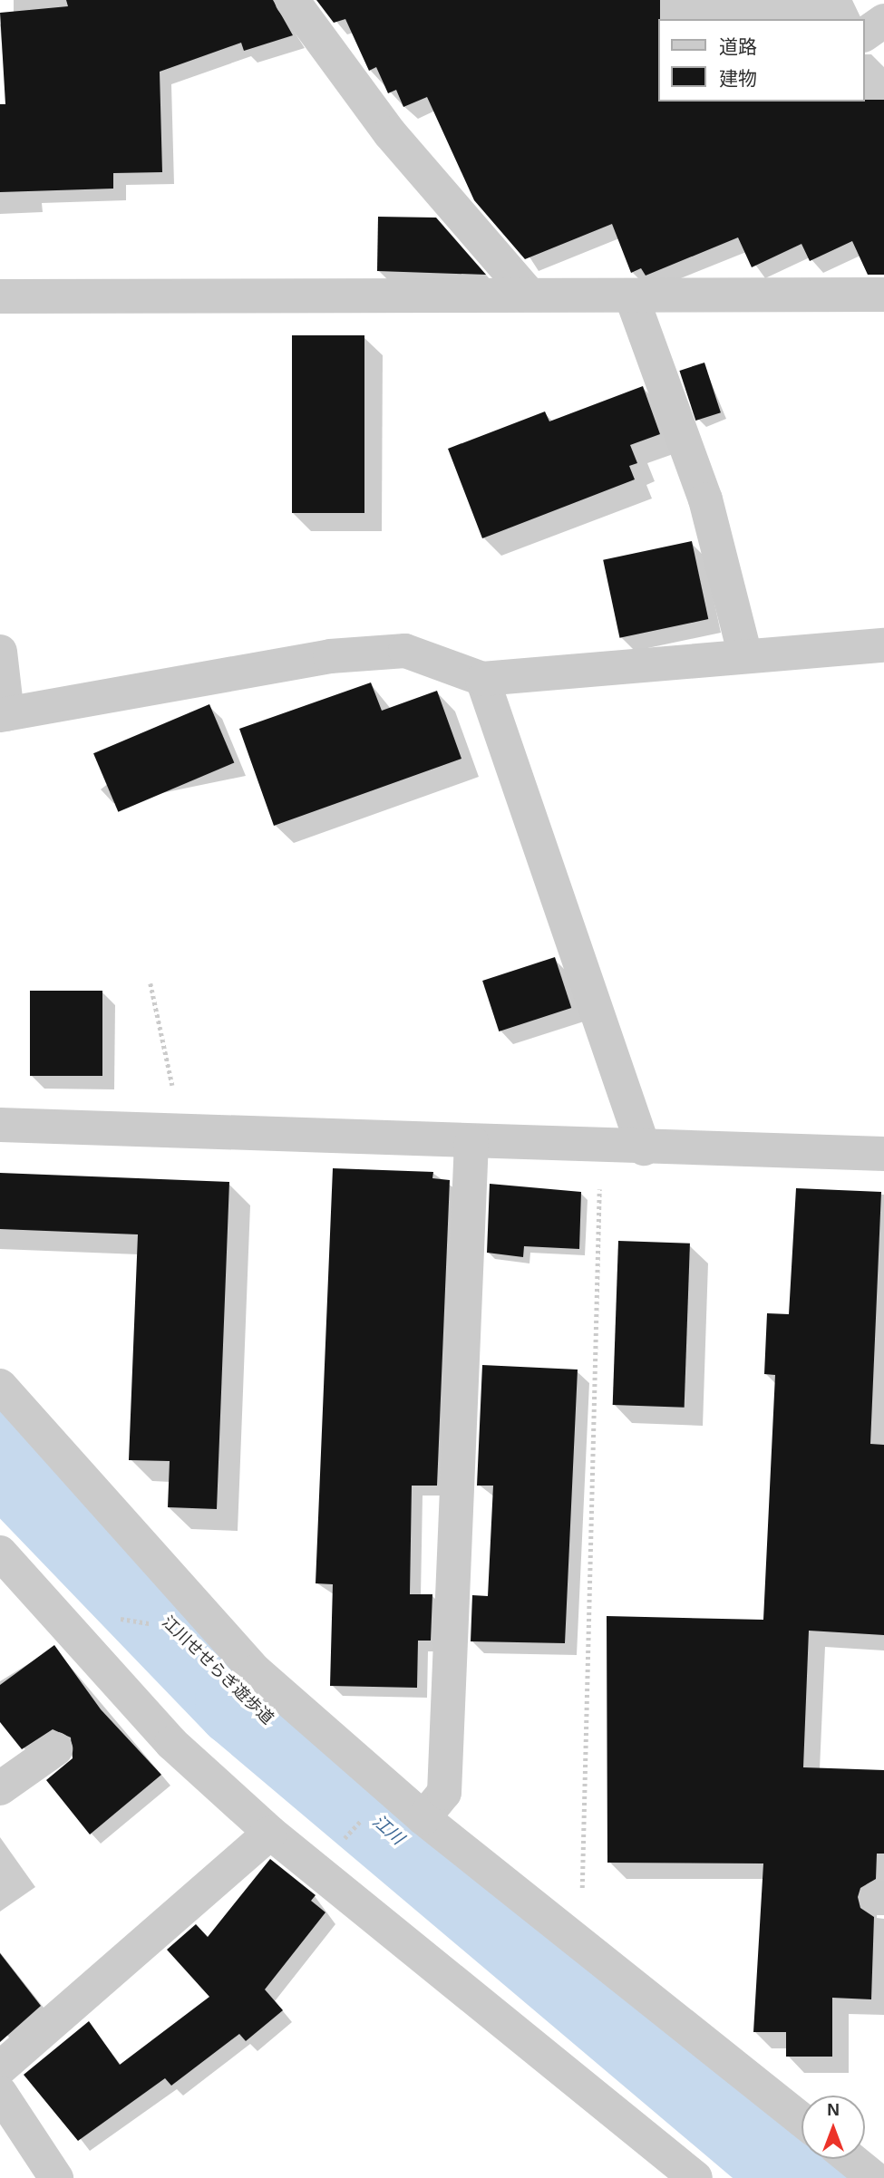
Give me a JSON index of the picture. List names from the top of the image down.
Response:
{
  "streets": {
    "path": ["江川せせらぎ遊歩道"]
  },
  "water": ["江川"],
  "legend": ["道路", "建物"],
  "north": "top"
}
